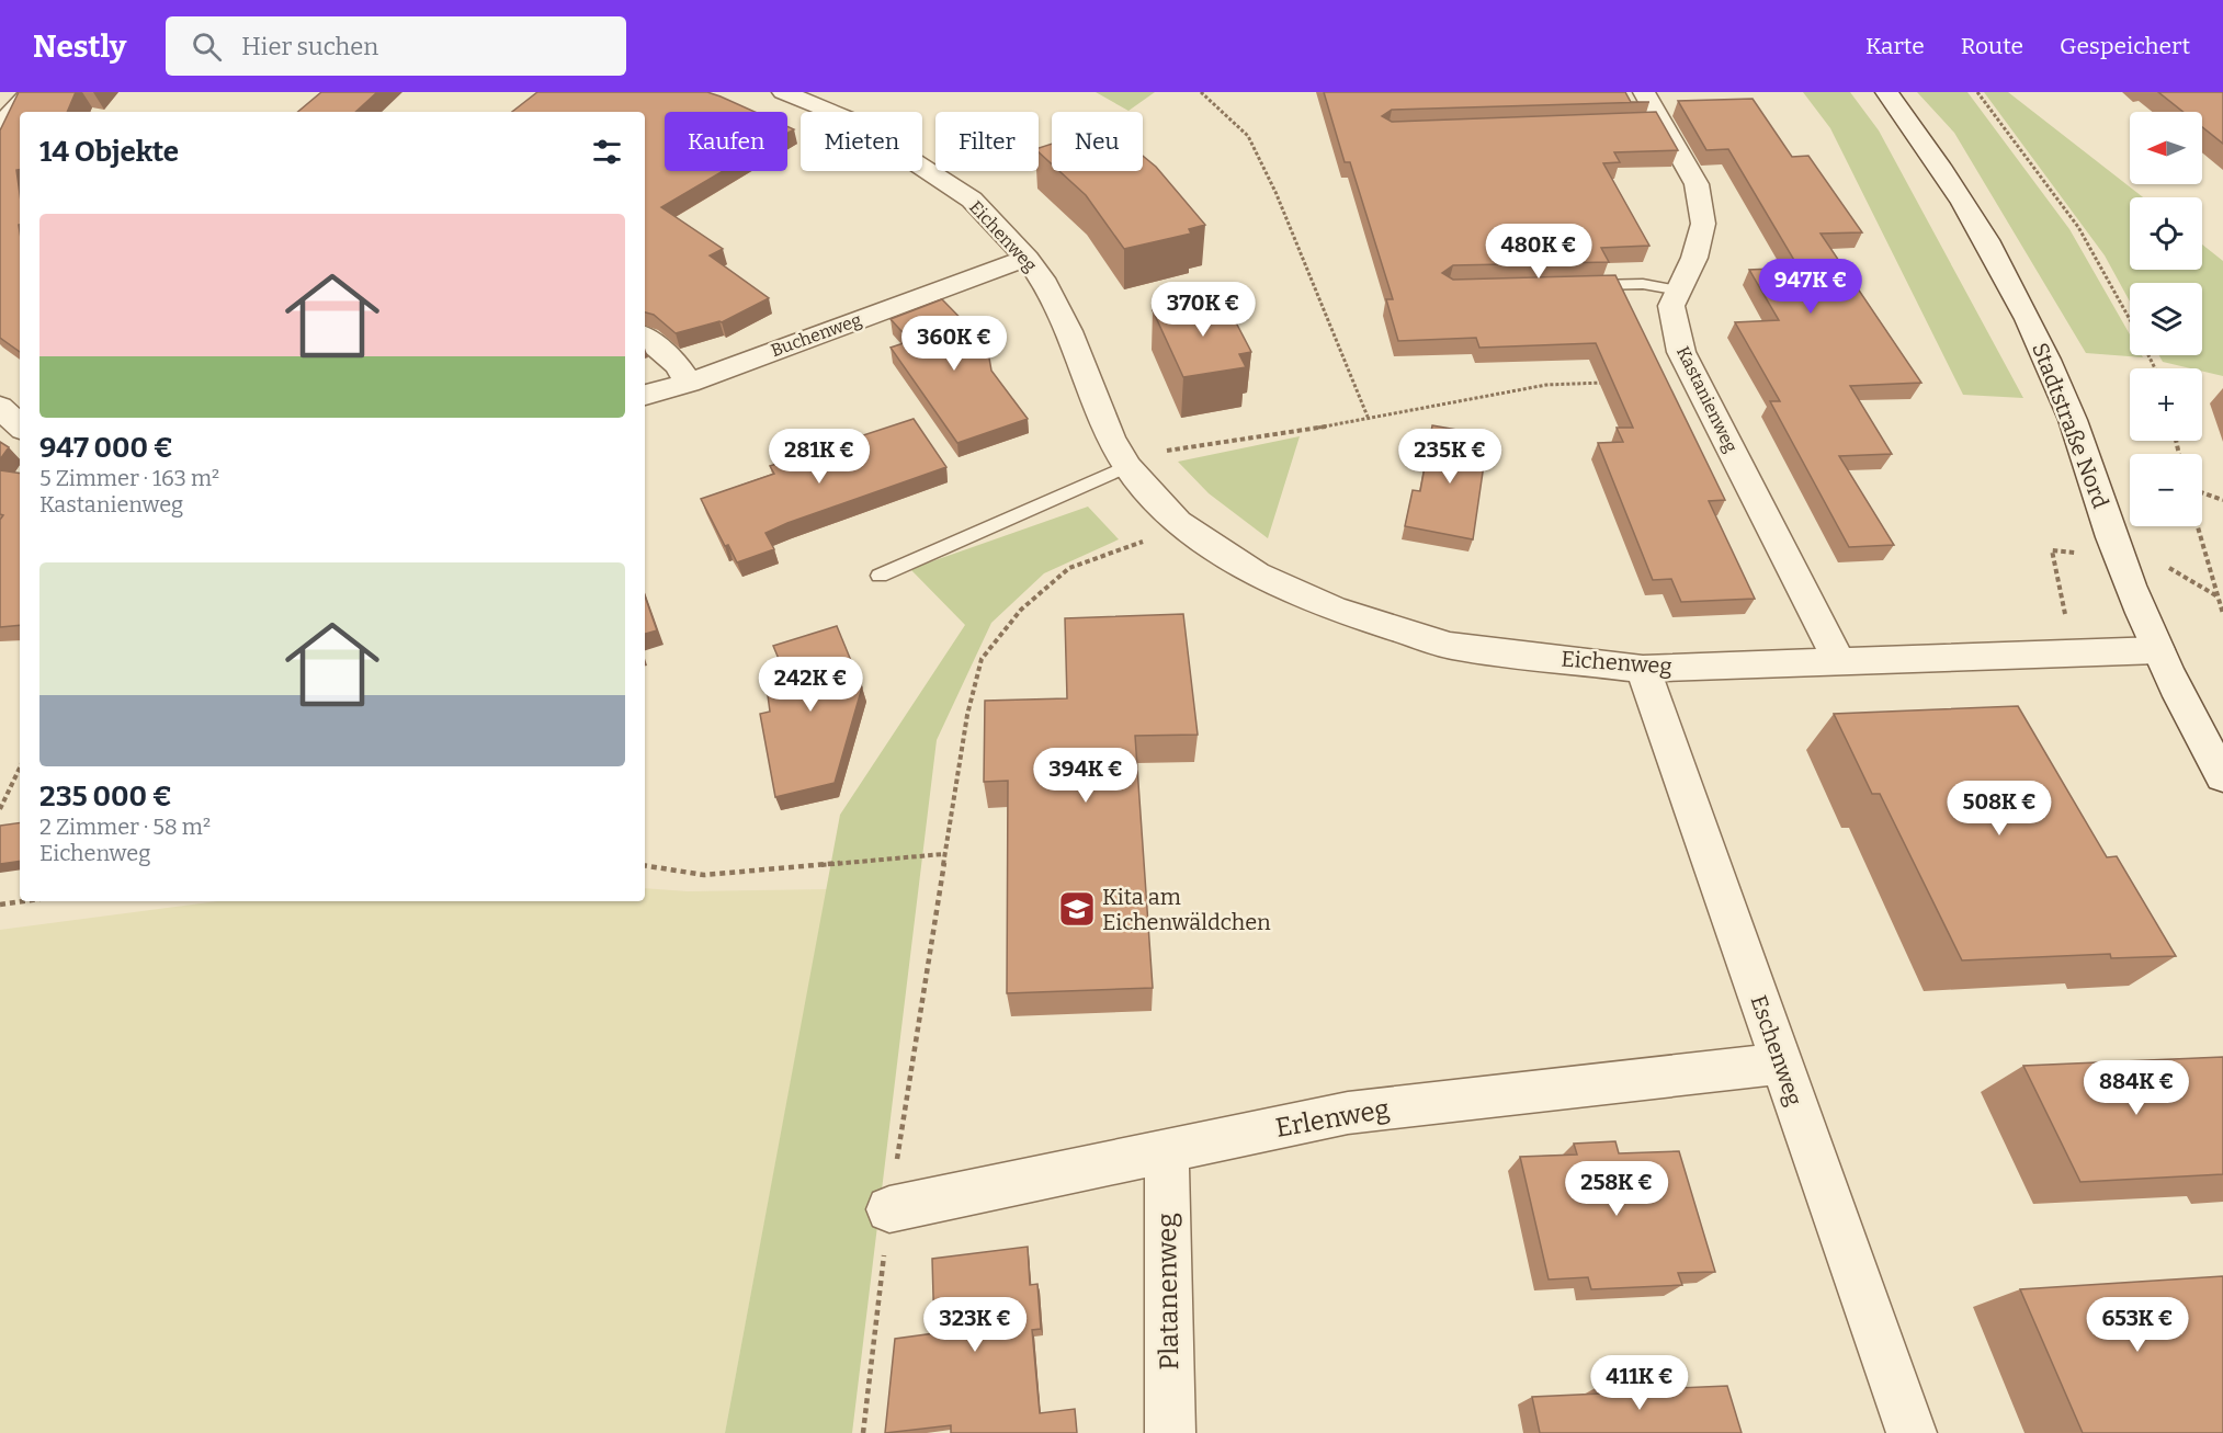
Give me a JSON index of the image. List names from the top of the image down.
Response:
{
  "streets": {
    "street": [
      "Eichenweg",
      "Buchenweg",
      "Kastanienweg",
      "Stadtstraße Nord",
      "Eschenweg",
      "Erlenweg",
      "Platanenweg"
    ]
  },
  "crossings": [
    ["Eichenweg", "Buchenweg"],
    ["Eichenweg", "Kastanienweg"],
    ["Eichenweg", "Stadtstraße Nord"],
    ["Eichenweg", "Eschenweg"],
    ["Eschenweg", "Erlenweg"],
    ["Erlenweg", "Platanenweg"]
  ],
  "places": {
    "school or university": ["Kita am Eichenwäldchen"]
  },
  "north": "left",
  "page": {
    "header": "Nestly",
    "search": "Hier suchen",
    "nav": ["Karte", "Route", "Gespeichert"],
    "map_buttons": ["+", "−"],
    "chip": [
      "Kaufen",
      "Mieten",
      "Filter",
      "Neu"
    ],
    "heading": "14 Objekte",
    "list": [
      {
        "name": "947 000 €",
        "note": "5 Zimmer · 163 m² · Kastanienweg"
      },
      {
        "name": "235 000 €",
        "note": "2 Zimmer · 58 m² · Eichenweg"
      }
    ],
    "price": [
      "480K €",
      "947K €",
      "370K €",
      "360K €",
      "281K €",
      "235K €",
      "242K €",
      "394K €",
      "508K €",
      "884K €",
      "258K €",
      "323K €",
      "653K €",
      "411K €"
    ]
  }
}
